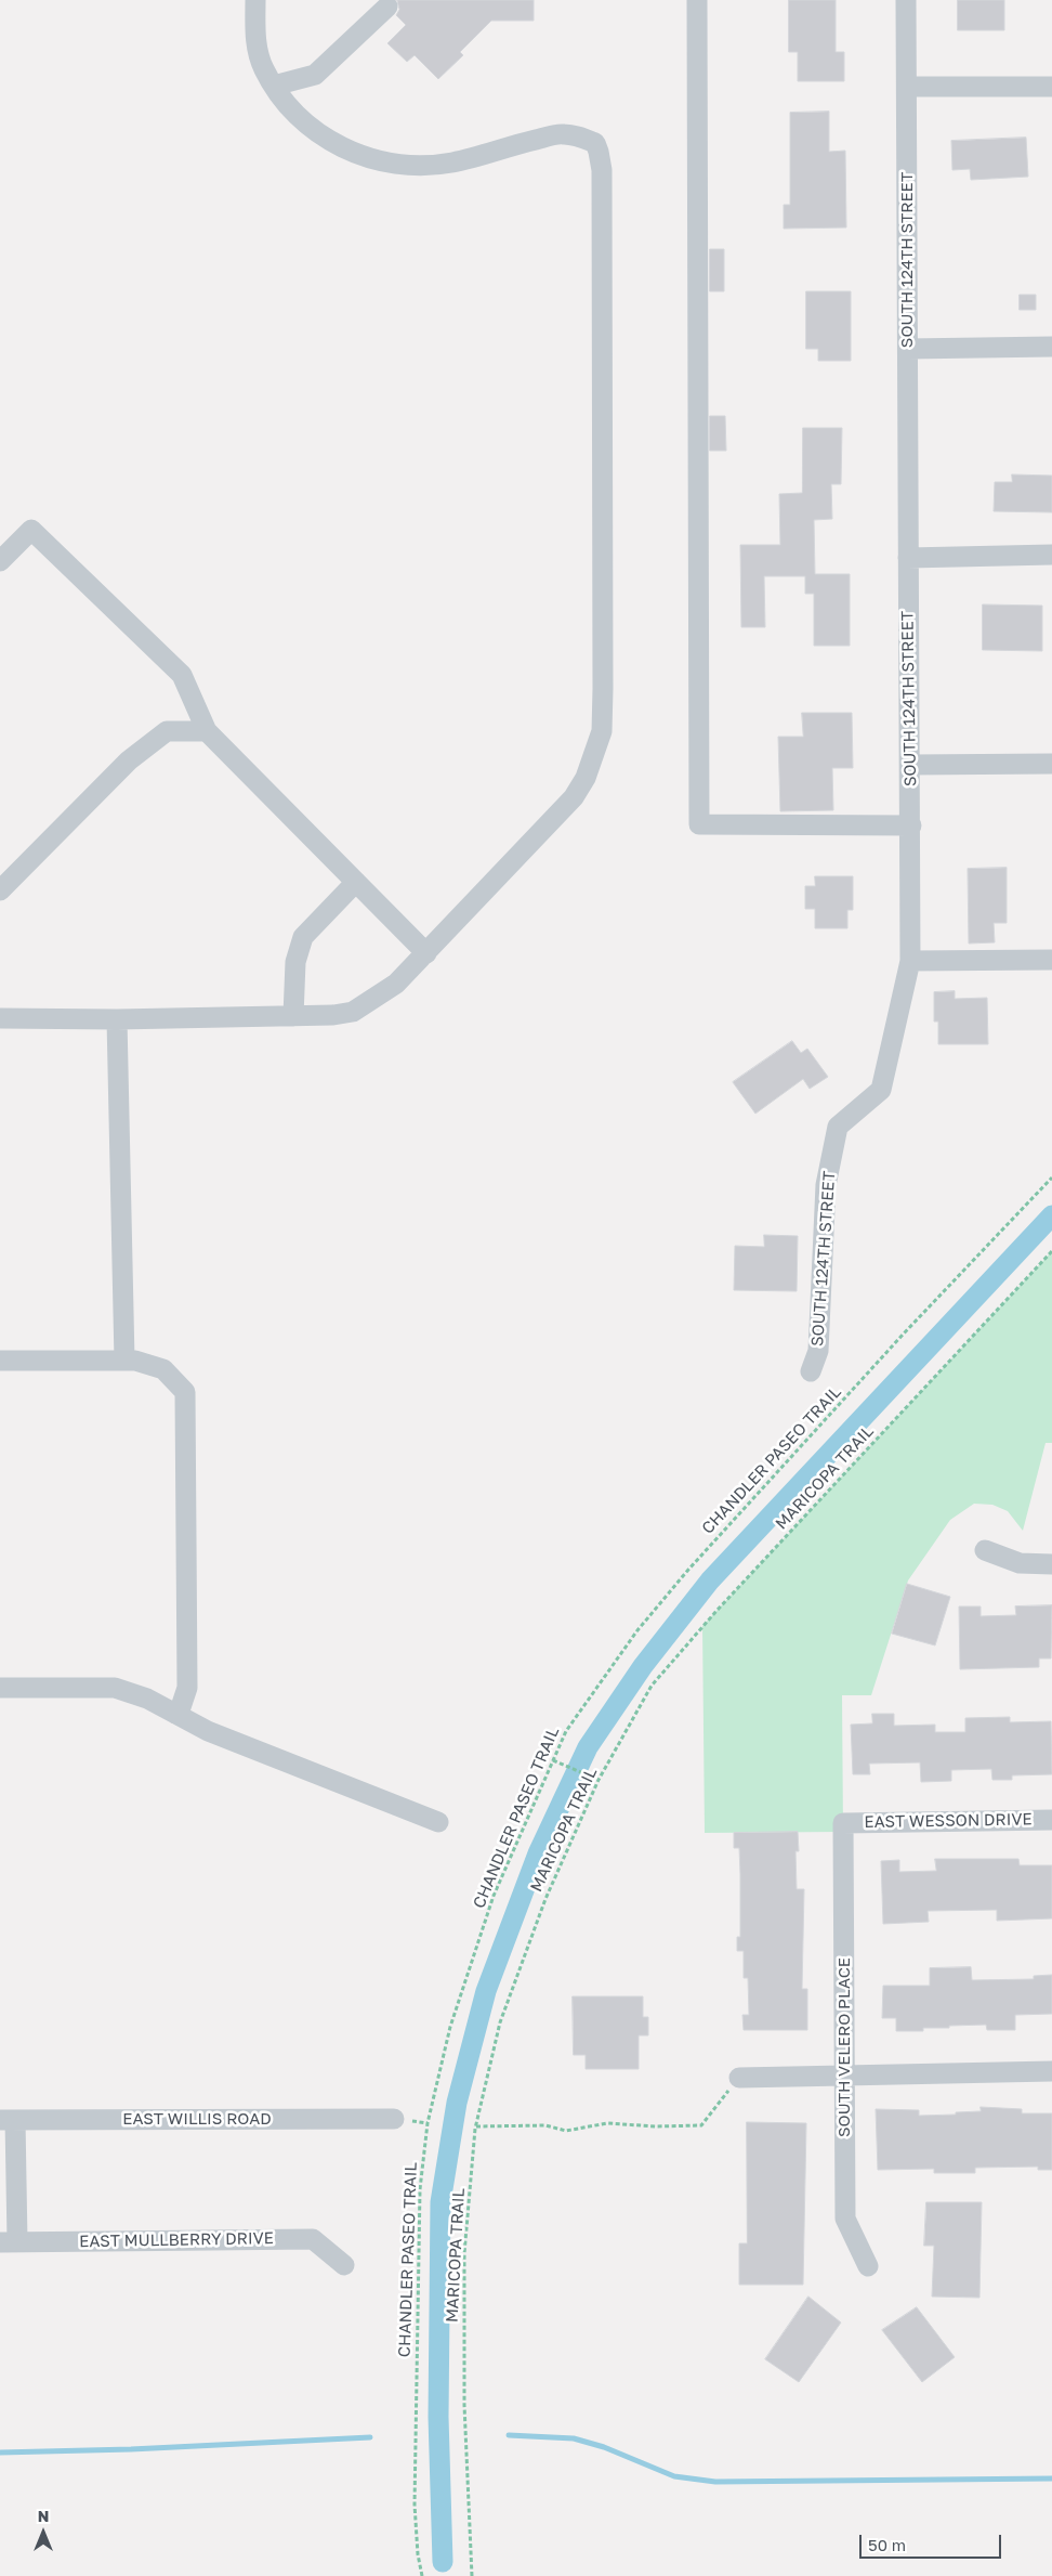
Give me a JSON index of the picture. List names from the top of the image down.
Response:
{
  "streets": {
    "street": [
      "SOUTH 124TH STREET",
      "EAST WESSON DRIVE",
      "SOUTH VELERO PLACE",
      "EAST WILLIS ROAD",
      "EAST MULLBERRY DRIVE"
    ],
    "path": ["CHANDLER PASEO TRAIL", "MARICOPA TRAIL"]
  },
  "crossings": [
    ["EAST WESSON DRIVE", "SOUTH VELERO PLACE"]
  ],
  "scale_bar": "50 m",
  "north": "top"
}
